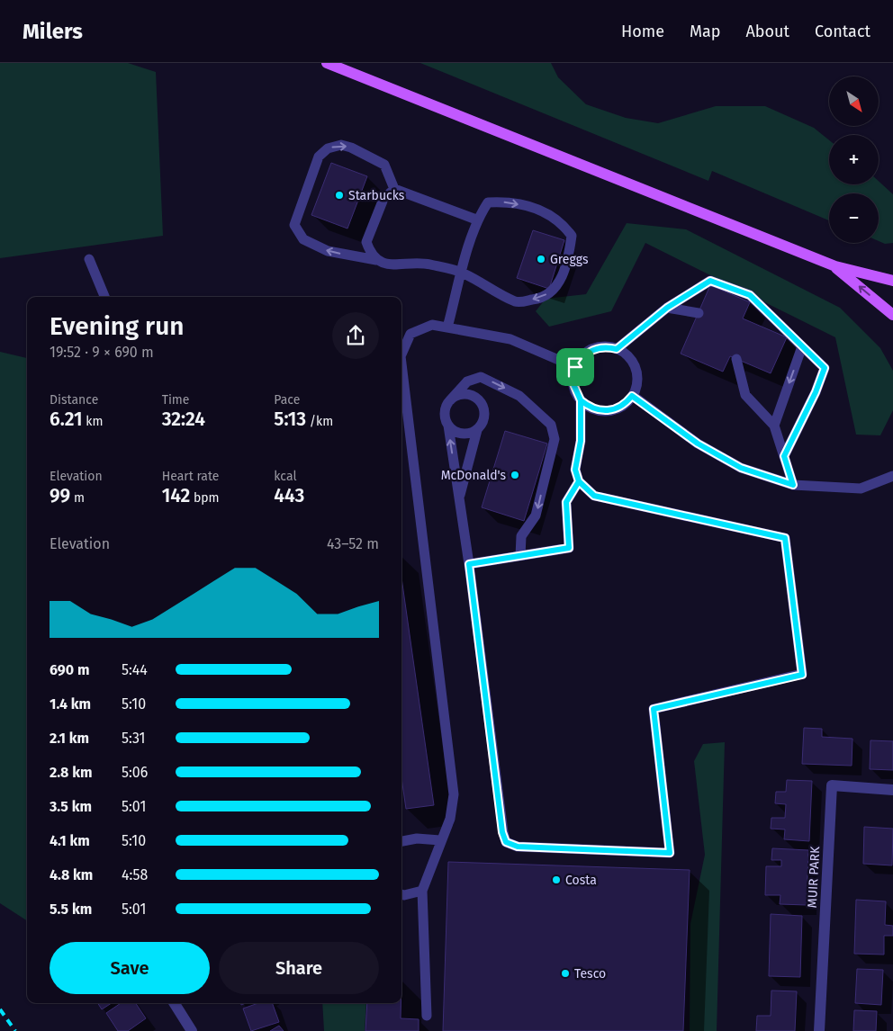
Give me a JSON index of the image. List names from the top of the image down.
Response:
{
  "streets": {
    "street": ["MUIR PARK"]
  },
  "places": [
    "Starbucks",
    "Greggs",
    "McDonald's",
    "Costa",
    "Tesco"
  ],
  "north": "bottom right",
  "page": {
    "header": "Milers",
    "nav": [
      "Home",
      "Map",
      "About",
      "Contact"
    ],
    "map_buttons": ["+", "−"],
    "heading": ["Evening run", "19:52 · 9 × 690 m"],
    "stats": [
      ["Distance", "6.21 km"],
      ["Time", "32:24"],
      ["Pace", "5:13 /km"],
      ["Elevation", "99 m"],
      ["Heart rate", "142 bpm"],
      ["kcal", "443"]
    ],
    "chart": ["Elevation", "43–52 m"],
    "list": [
      {
        "name": "690 m",
        "note": "5:44"
      },
      {
        "name": "1.4 km",
        "note": "5:10"
      },
      {
        "name": "2.1 km",
        "note": "5:31"
      },
      {
        "name": "2.8 km",
        "note": "5:06"
      },
      {
        "name": "3.5 km",
        "note": "5:01"
      },
      {
        "name": "4.1 km",
        "note": "5:10"
      },
      {
        "name": "4.8 km",
        "note": "4:58"
      },
      {
        "name": "5.5 km",
        "note": "5:01"
      }
    ],
    "buttons": ["Save", "Share"]
  }
}
